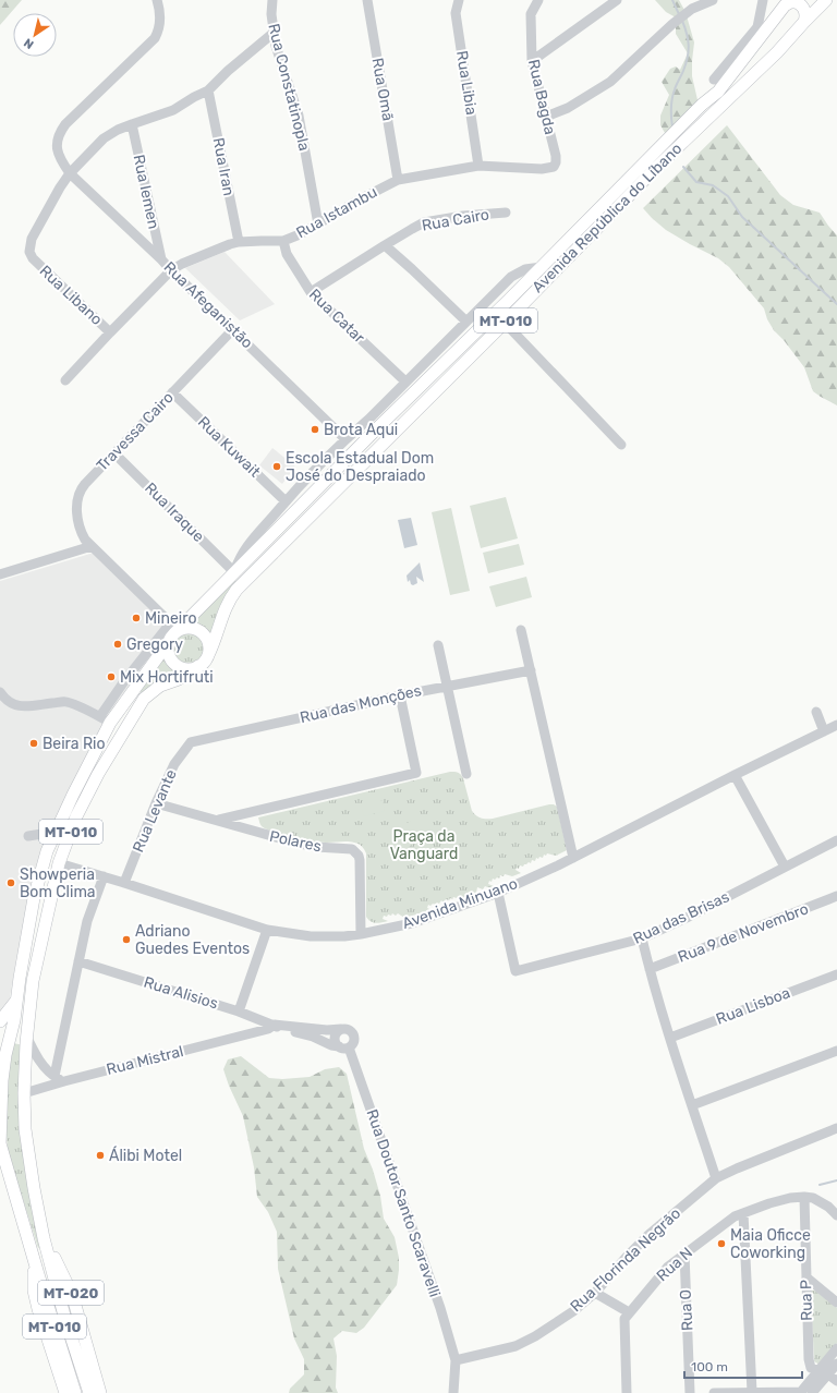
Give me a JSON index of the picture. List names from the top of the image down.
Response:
{
  "streets": {
    "main road": ["Avenida República do Líbano", "MT-010", "MT-020"],
    "street": [
      "Rua Libia",
      "Rua Constatinopla",
      "Rua Omã",
      "Rua Bagda",
      "Rua Iran",
      "Rua Iemen",
      "Rua Istambu",
      "Rua Cairo",
      "Rua Libano",
      "Rua Afeganistão",
      "Rua Catar",
      "Travessa Cairo",
      "Rua Kuwait",
      "Rua Iraque",
      "Rua das Monções",
      "Rua Levante",
      "Polares",
      "Avenida Minuano",
      "Rua das Brisas",
      "Rua 9 de Novembro",
      "Rua Alisios",
      "Rua Lisboa",
      "Rua Mistral",
      "Rua Doutor Santo Scaravelli",
      "Rua Florinda Negrão",
      "Rua N",
      "Rua P",
      "Rua O"
    ]
  },
  "crossings": [
    ["Rua Libia", "Rua Istambu"],
    ["Rua Constatinopla", "Rua Istambu"],
    ["Rua Omã", "Rua Istambu"],
    ["Rua Bagda", "Rua Istambu"],
    ["Rua Iran", "Rua Istambu"],
    ["Rua Iemen", "Rua Afeganistão"],
    ["Rua Istambu", "Rua Libano"],
    ["Rua Istambu", "Rua Afeganistão"],
    ["Rua Istambu", "Rua Catar"],
    ["Avenida República do Líbano", "Rua Afeganistão"],
    ["Avenida República do Líbano", "Rua Catar"],
    ["Avenida República do Líbano", "MT-010"],
    ["Avenida República do Líbano", "Travessa Cairo"],
    ["Avenida República do Líbano", "Rua Kuwait"],
    ["Avenida República do Líbano", "Rua Iraque"],
    ["Avenida República do Líbano", "Avenida Minuano"],
    ["Avenida República do Líbano", "Rua Mistral"],
    ["Avenida República do Líbano", "MT-020"],
    ["Rua Libano", "Rua Afeganistão"],
    ["Rua Afeganistão", "Travessa Cairo"],
    ["MT-010", "MT-020"],
    ["Travessa Cairo", "Rua Kuwait"],
    ["Travessa Cairo", "Rua Iraque"],
    ["Rua das Monções", "Rua Levante"],
    ["Rua Levante", "Polares"],
    ["Rua Levante", "Avenida Minuano"],
    ["Polares", "Avenida Minuano"],
    ["Avenida Minuano", "Rua das Brisas"],
    ["Rua Alisios", "Rua Mistral"],
    ["Rua Doutor Santo Scaravelli", "Rua Florinda Negrão"],
    ["Rua N", "Rua P"],
    ["Rua N", "Rua O"]
  ],
  "parks": ["Praça da Vanguard"],
  "places": [
    "Brota Aqui",
    "Escola Estadual Dom José do Despraiado",
    "Mineiro",
    "Gregory",
    "Mix Hortifruti",
    "Beira Rio",
    "Showperia Bom Clima",
    "Adriano Guedes Eventos",
    "Álibi Motel",
    "Maia Oficce Coworking"
  ],
  "scale_bar": "100 m",
  "north": "bottom left"
}
